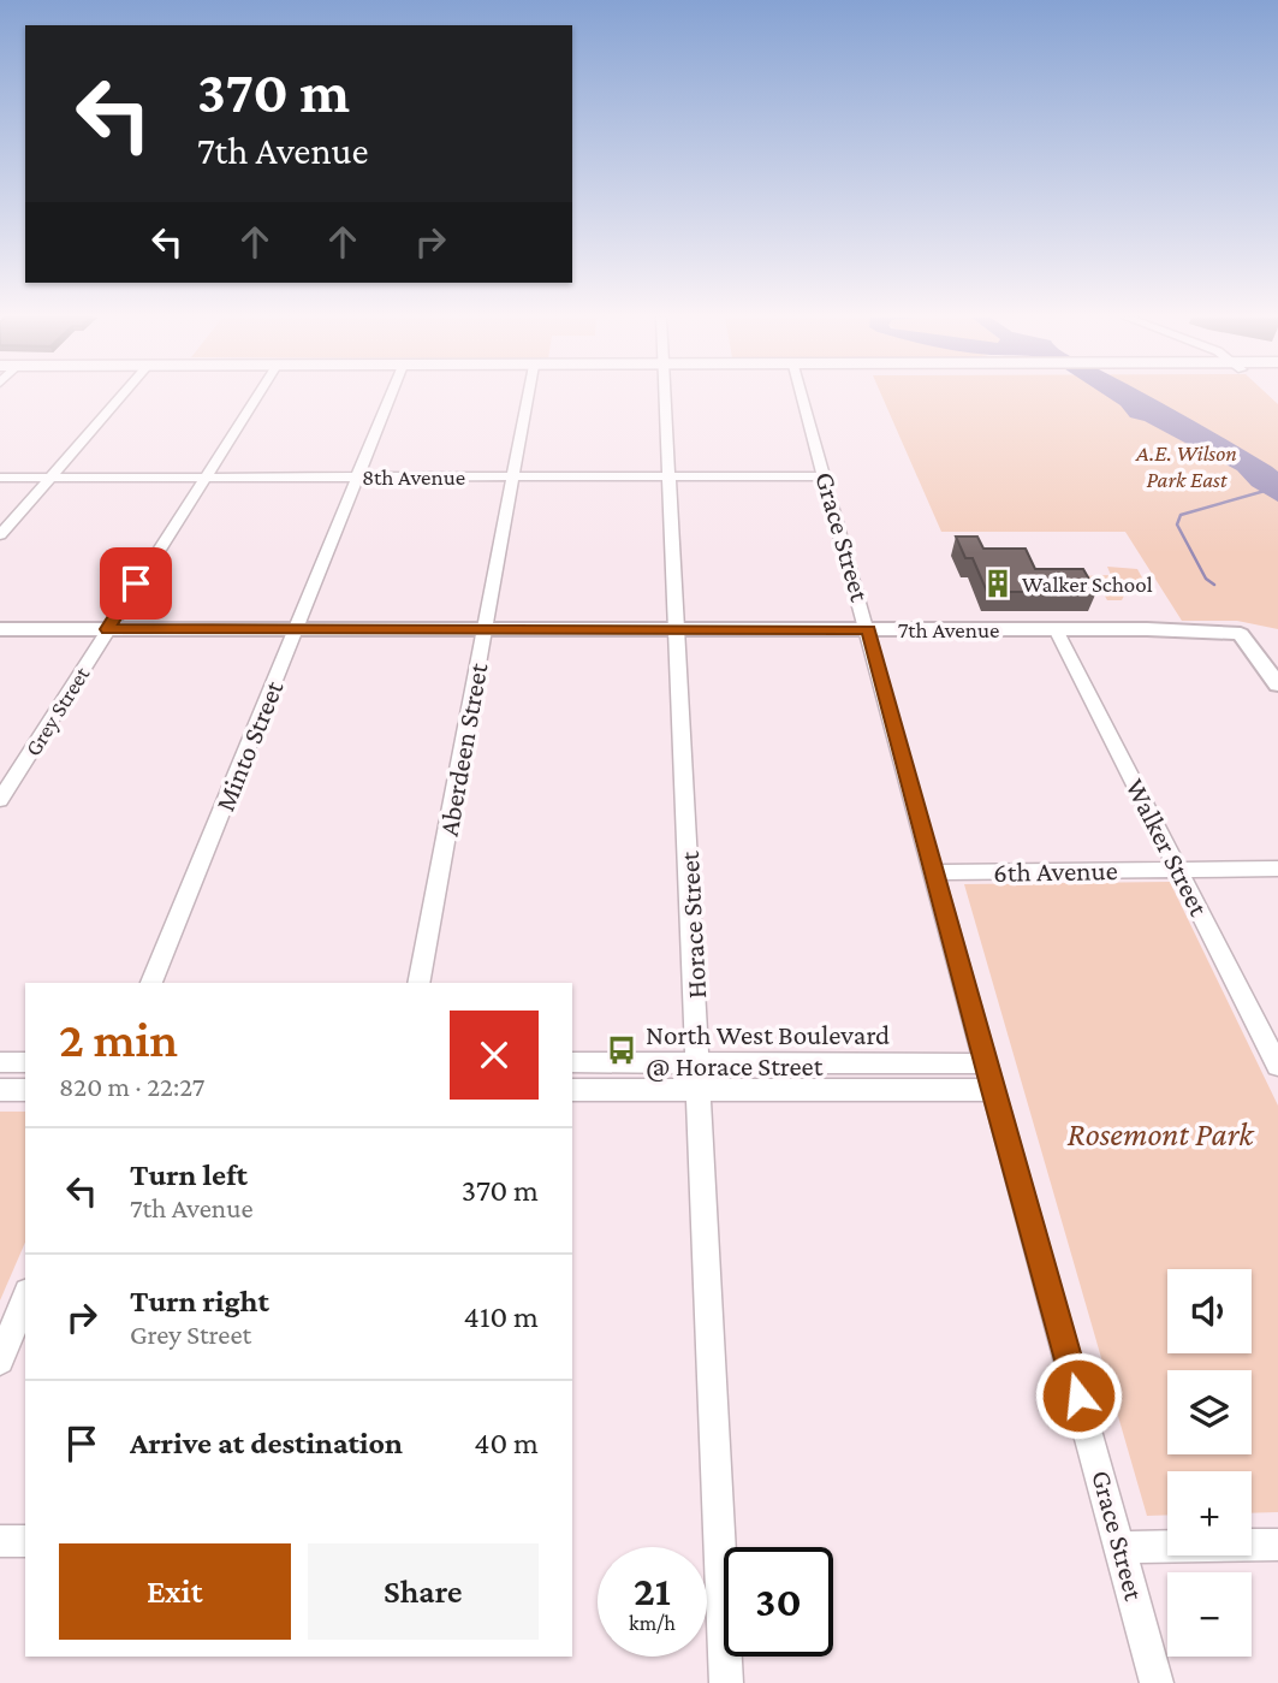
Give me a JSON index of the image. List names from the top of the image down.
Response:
{
  "streets": {
    "street": [
      "8th Avenue",
      "Grace Street",
      "7th Avenue",
      "Grey Street",
      "Minto Street",
      "Aberdeen Street",
      "Walker Street",
      "6th Avenue",
      "Horace Street"
    ]
  },
  "crossings": [
    ["8th Avenue", "Grace Street"],
    ["8th Avenue", "Grey Street"],
    ["8th Avenue", "Minto Street"],
    ["8th Avenue", "Aberdeen Street"],
    ["8th Avenue", "Horace Street"],
    ["Grace Street", "7th Avenue"],
    ["Grace Street", "6th Avenue"],
    ["7th Avenue", "Grey Street"],
    ["7th Avenue", "Minto Street"],
    ["7th Avenue", "Aberdeen Street"],
    ["7th Avenue", "Walker Street"],
    ["7th Avenue", "Horace Street"],
    ["Walker Street", "6th Avenue"]
  ],
  "parks": ["A.E. Wilson Park East", "Rosemont Park"],
  "places": {
    "building": ["Walker School"],
    "bus stop": ["North West Boulevard @ Horace Street"]
  },
  "page": {
    "turn": ["370 m", "7th Avenue"],
    "heading": ["2 min", "820 m · 22:27"],
    "list": [
      {
        "name": "Turn left",
        "note": "7th Avenue",
        "value": "370 m"
      },
      {
        "name": "Turn right",
        "note": "Grey Street",
        "value": "410 m"
      },
      {
        "name": "Arrive at destination",
        "value": "40 m"
      }
    ],
    "map_buttons": ["+", "−"],
    "buttons": ["Exit", "Share"],
    "speed": "21 km/h",
    "limit": "30"
  }
}
